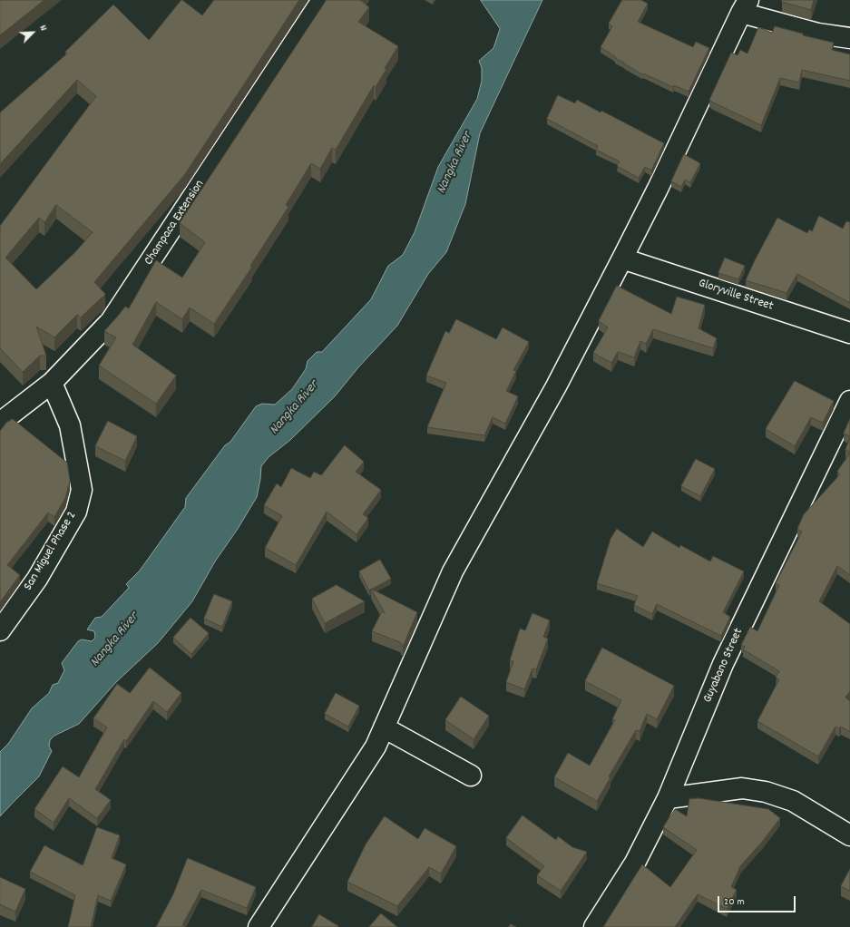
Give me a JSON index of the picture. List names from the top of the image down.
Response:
{
  "streets": {
    "street": [
      "Champaca Extension",
      "Gloryville Street",
      "San Miguel Phase 2",
      "Guyabano Street"
    ]
  },
  "crossings": [
    ["Champaca Extension", "San Miguel Phase 2"]
  ],
  "water": ["Nangka River"],
  "scale_bar": "20 m",
  "north": "top right"
}
